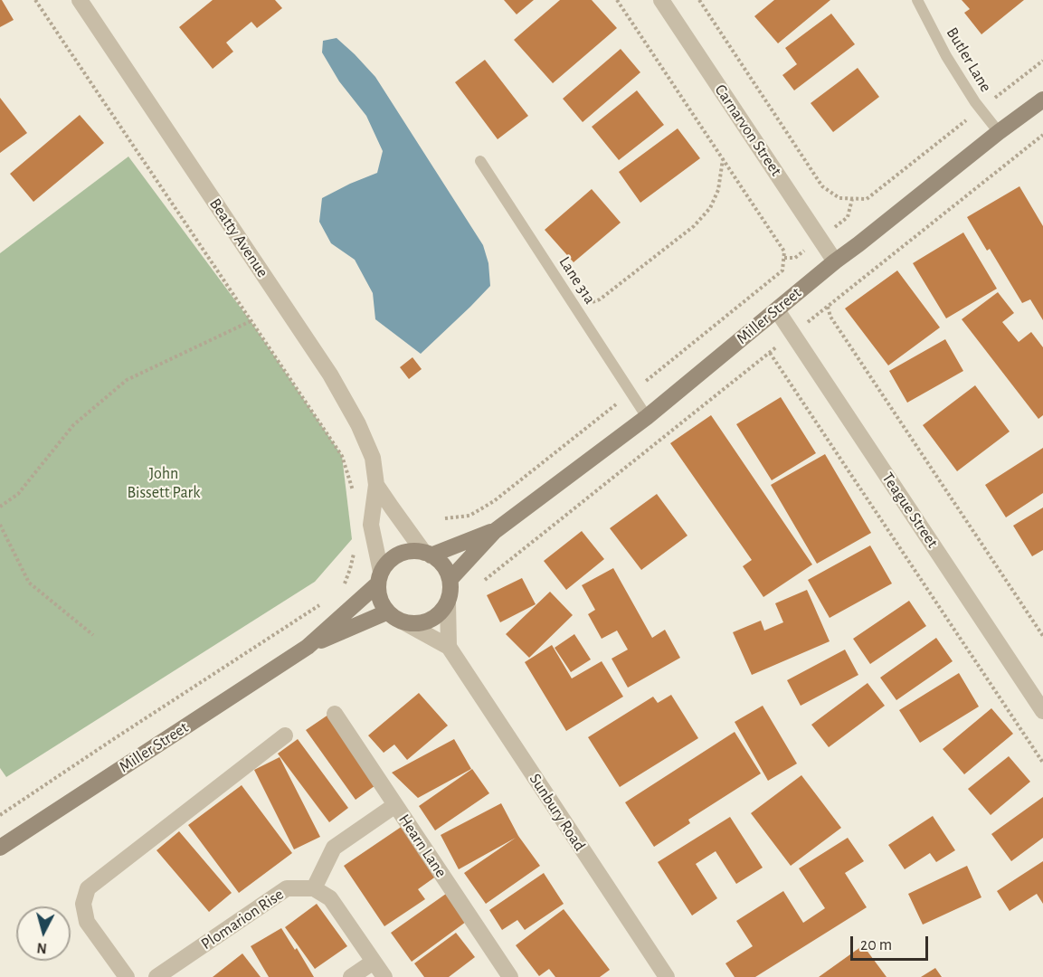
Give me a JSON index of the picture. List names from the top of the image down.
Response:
{
  "streets": {
    "main road": ["Miller Street"],
    "street": [
      "Carnarvon Street",
      "Beatty Avenue",
      "Teague Street",
      "Sunbury Road",
      "Hearn Lane",
      "Plomarion Rise"
    ],
    "lane": ["Butler Lane", "Lane 31a"]
  },
  "crossings": [
    ["Butler Lane", "Miller Street"],
    ["Carnarvon Street", "Miller Street"],
    ["Beatty Avenue", "Miller Street"],
    ["Beatty Avenue", "Sunbury Road"],
    ["Lane 31a", "Miller Street"],
    ["Miller Street", "Teague Street"],
    ["Miller Street", "Sunbury Road"]
  ],
  "parks": ["John Bissett Park"],
  "scale_bar": "20 m",
  "north": "bottom"
}
